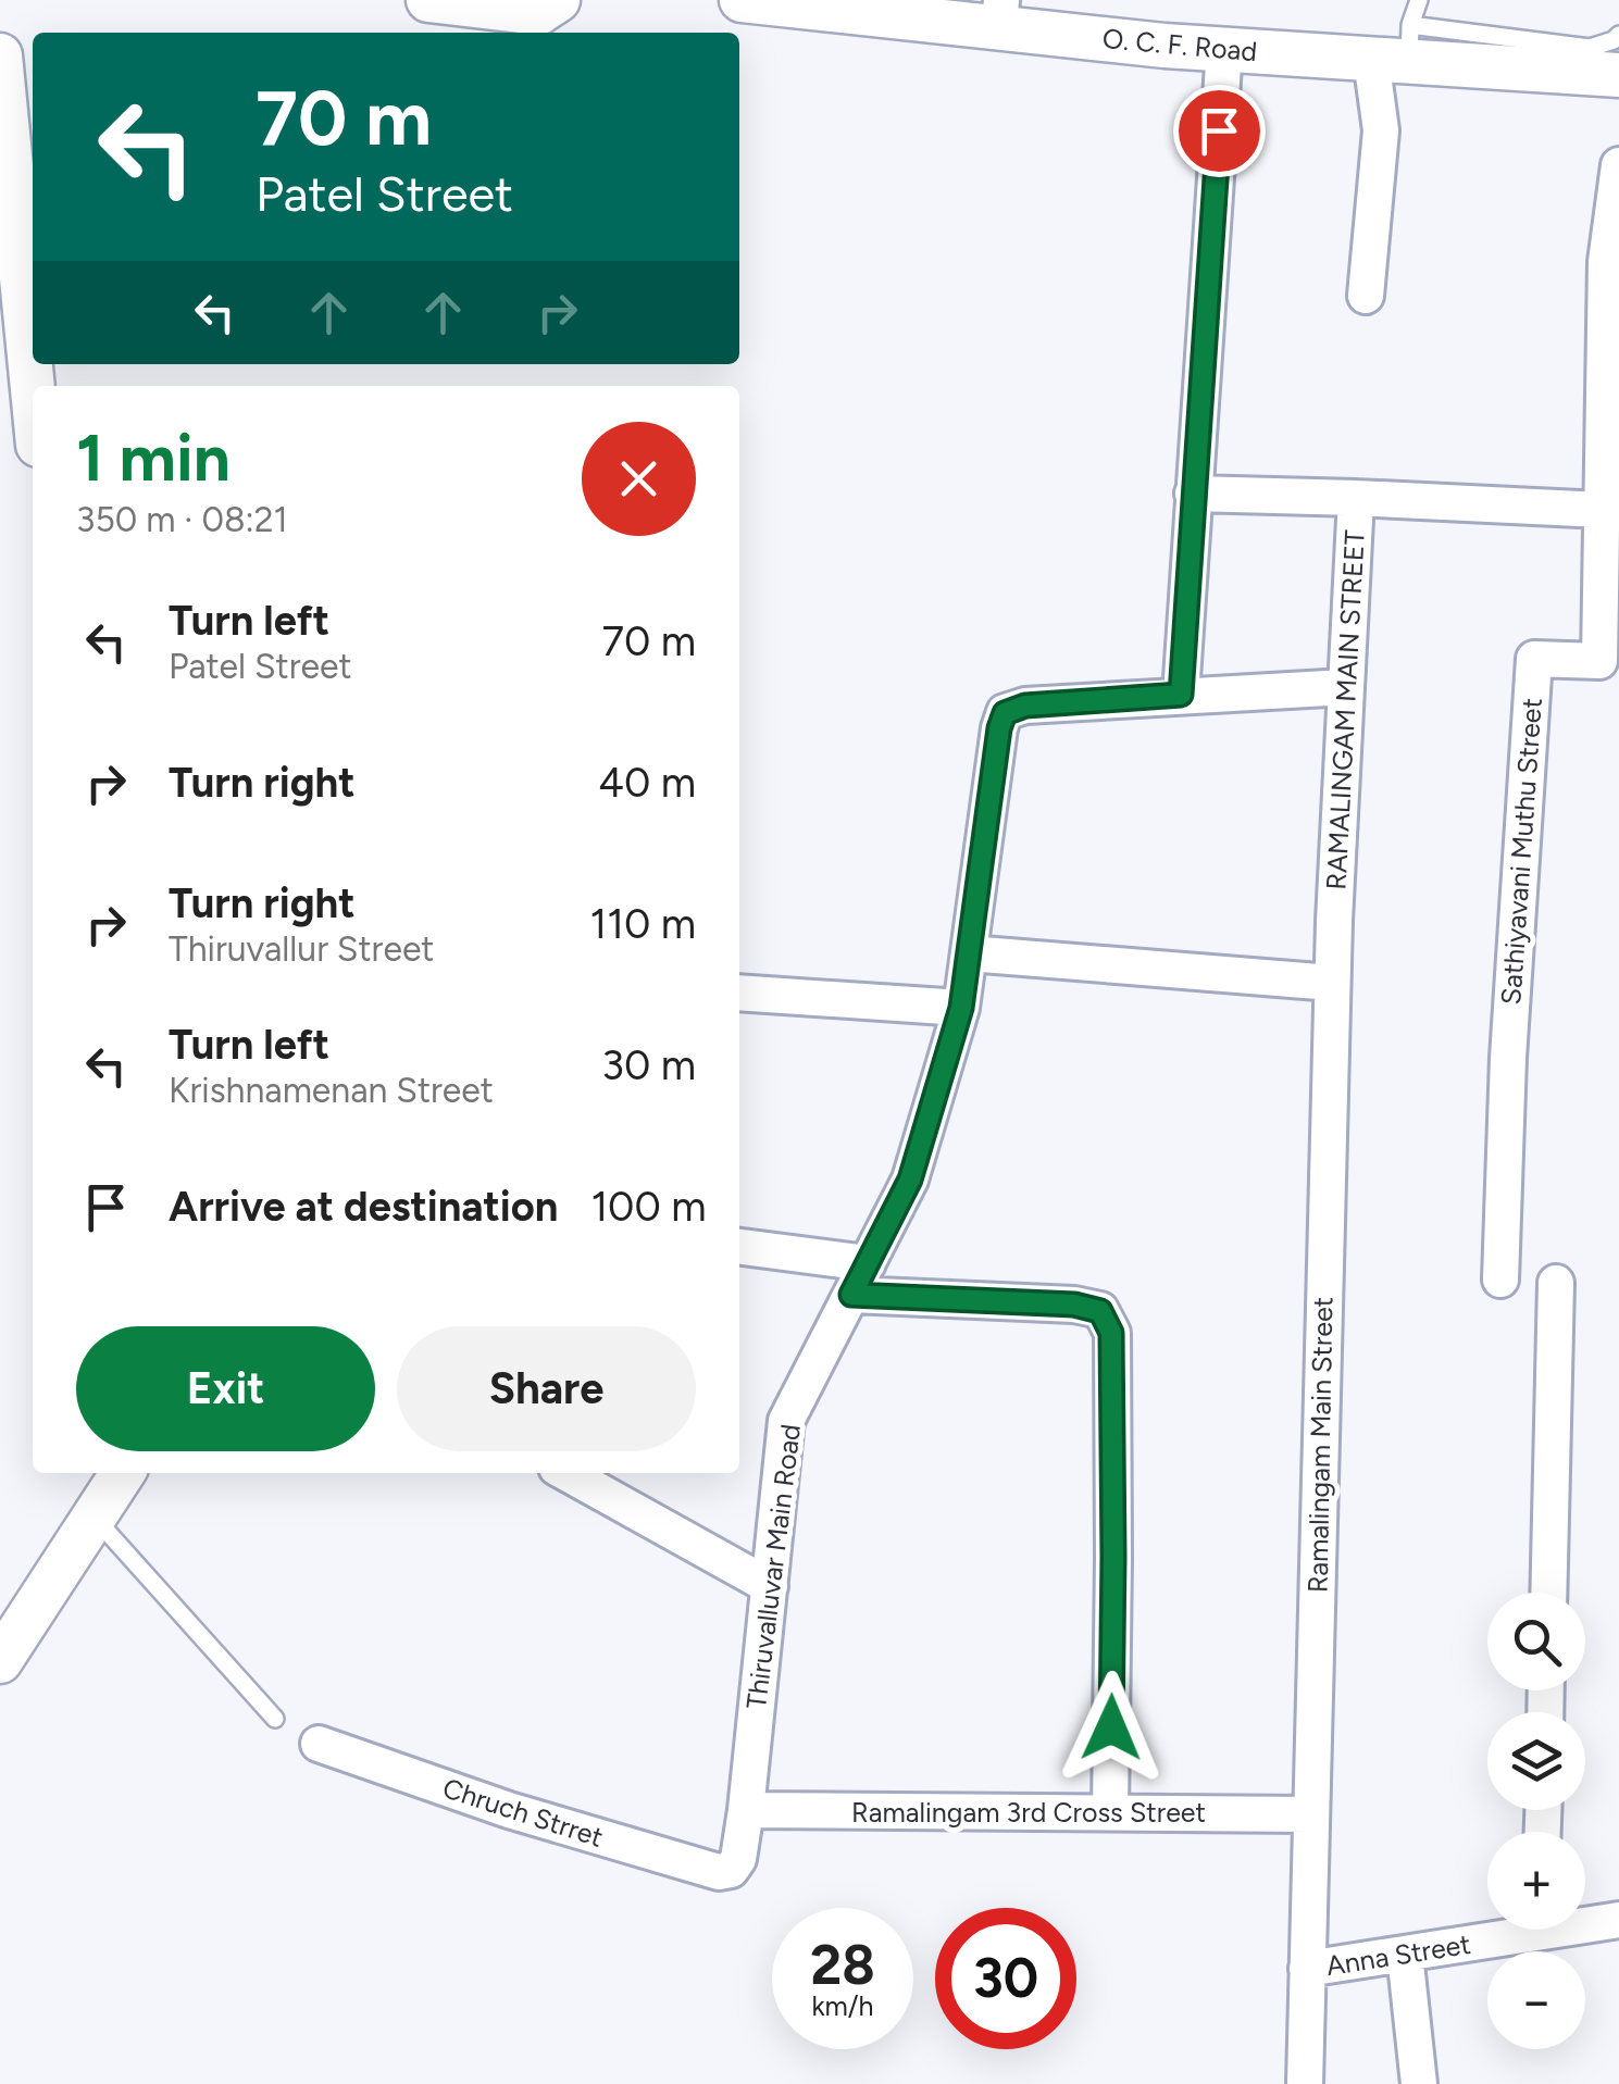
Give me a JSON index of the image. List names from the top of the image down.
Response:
{
  "streets": {
    "street": [
      "O. C. F. Road",
      "RAMALINGAM MAIN STREET",
      "Sathiyavani Muthu Street",
      "Ramalingam Main Street",
      "Thiruvalluvar Main Road",
      "Chruch Strret",
      "Ramalingam 3rd Cross Street",
      "Anna Street"
    ]
  },
  "crossings": [
    ["RAMALINGAM MAIN STREET", "Ramalingam Main Street"],
    ["Ramalingam Main Street", "Ramalingam 3rd Cross Street"],
    ["Ramalingam Main Street", "Anna Street"],
    ["Thiruvalluvar Main Road", "Chruch Strret"],
    ["Thiruvalluvar Main Road", "Ramalingam 3rd Cross Street"]
  ],
  "page": {
    "turn": ["70 m", "Patel Street"],
    "heading": ["1 min", "350 m · 08:21"],
    "list": [
      {
        "name": "Turn left",
        "note": "Patel Street",
        "value": "70 m"
      },
      {
        "name": "Turn right",
        "value": "40 m"
      },
      {
        "name": "Turn right",
        "note": "Thiruvallur Street",
        "value": "110 m"
      },
      {
        "name": "Turn left",
        "note": "Krishnamenan Street",
        "value": "30 m"
      },
      {
        "name": "Arrive at destination",
        "value": "100 m"
      }
    ],
    "buttons": ["Exit", "Share"],
    "map_buttons": ["+", "−"],
    "speed": "28 km/h",
    "limit": "30"
  }
}
